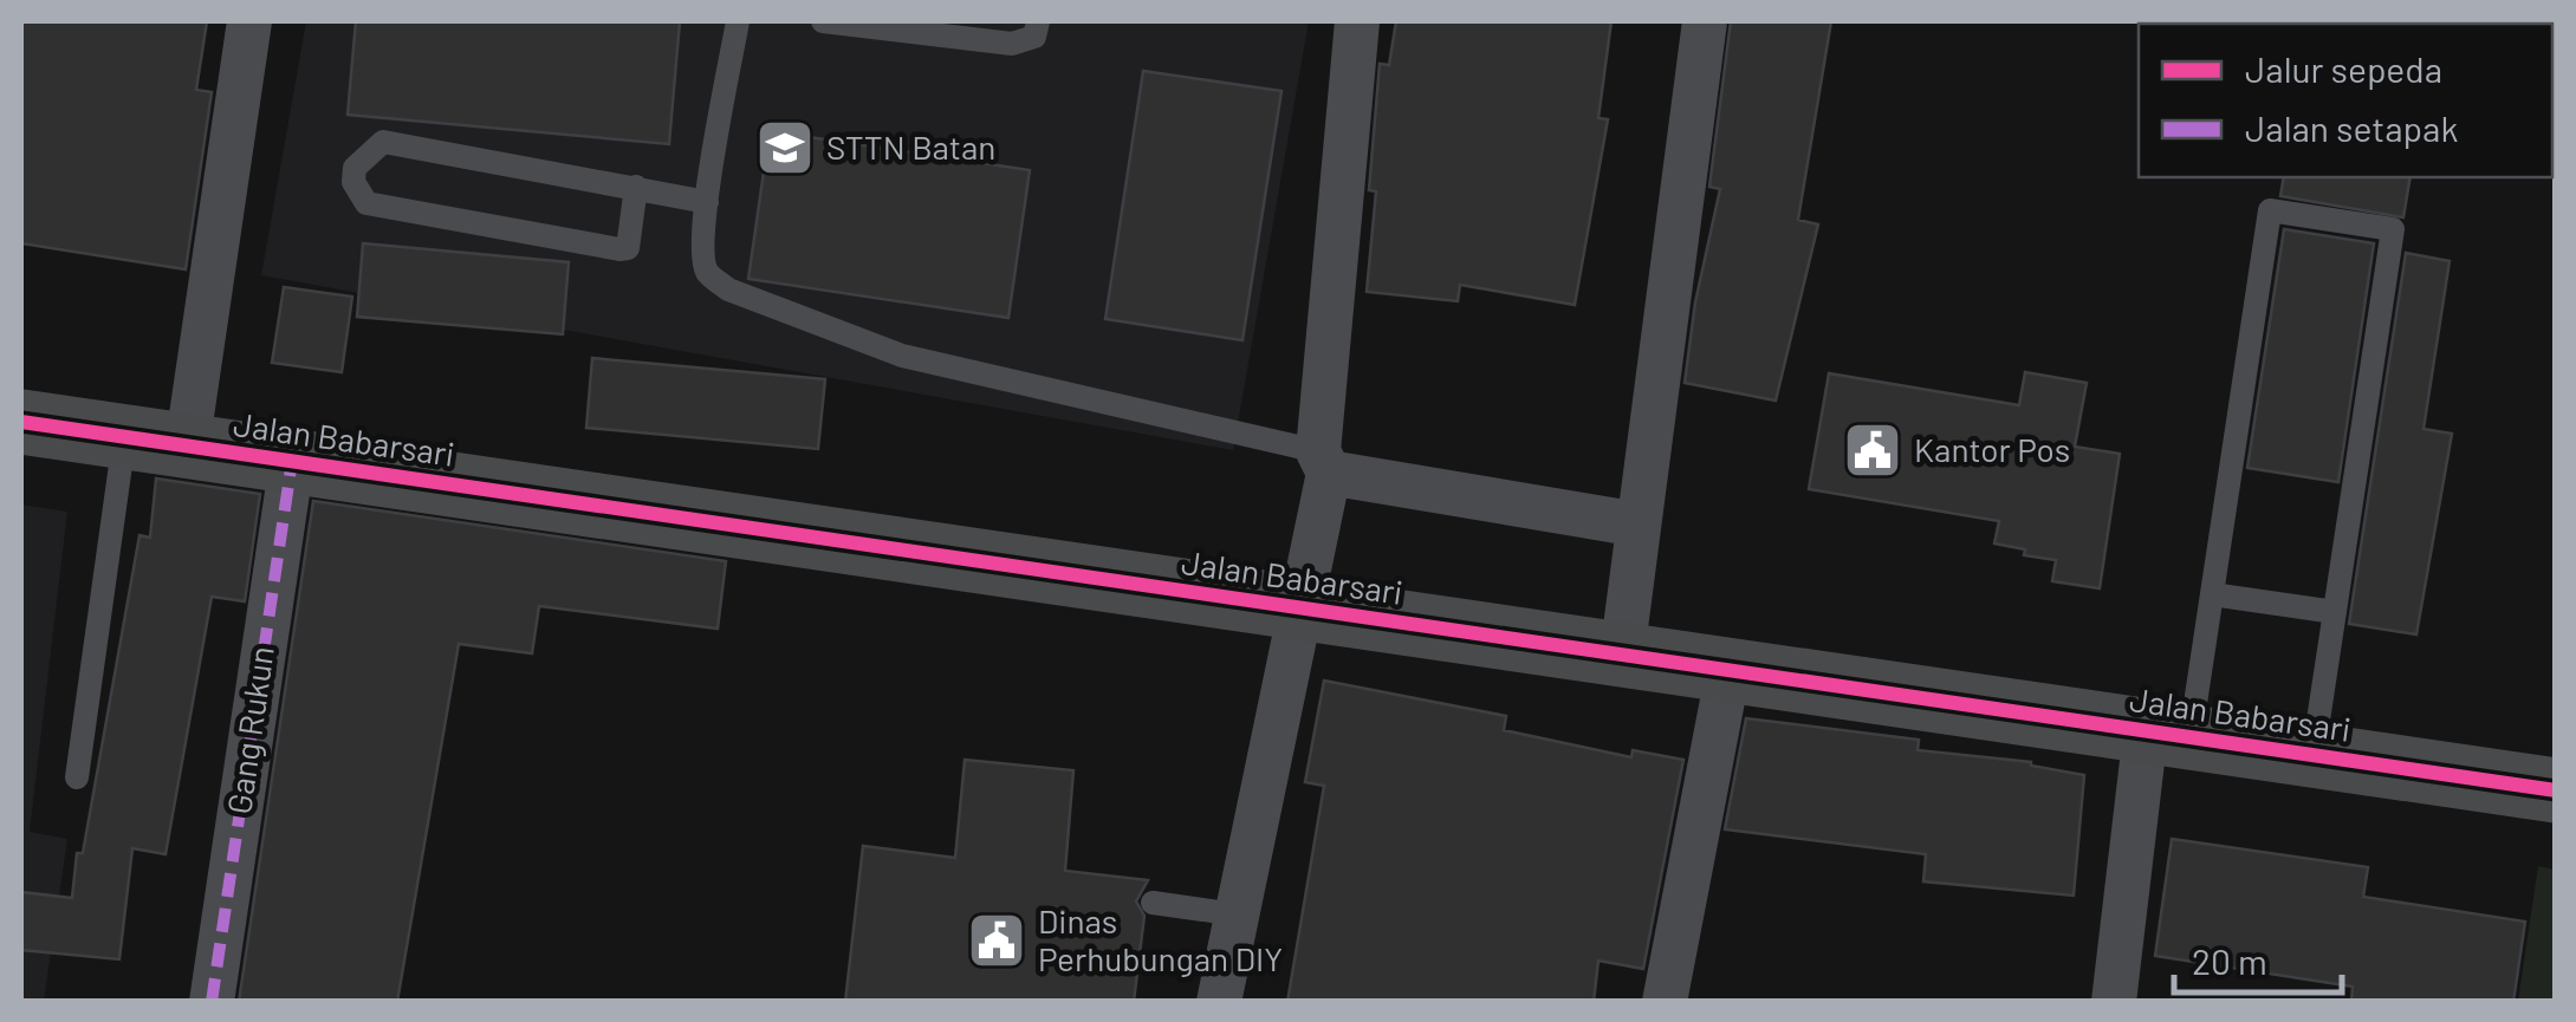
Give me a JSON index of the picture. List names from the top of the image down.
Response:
{
  "streets": {
    "street": ["Jalan Babarsari", "Gang Rukun"]
  },
  "crossings": [
    ["Jalan Babarsari", "Gang Rukun"]
  ],
  "places": {
    "school or university": ["STTN Batan"],
    "public building": ["Kantor Pos", "Dinas Perhubungan DIY"]
  },
  "legend": ["Jalur sepeda", "Jalan setapak"],
  "scale_bar": "20 m"
}
